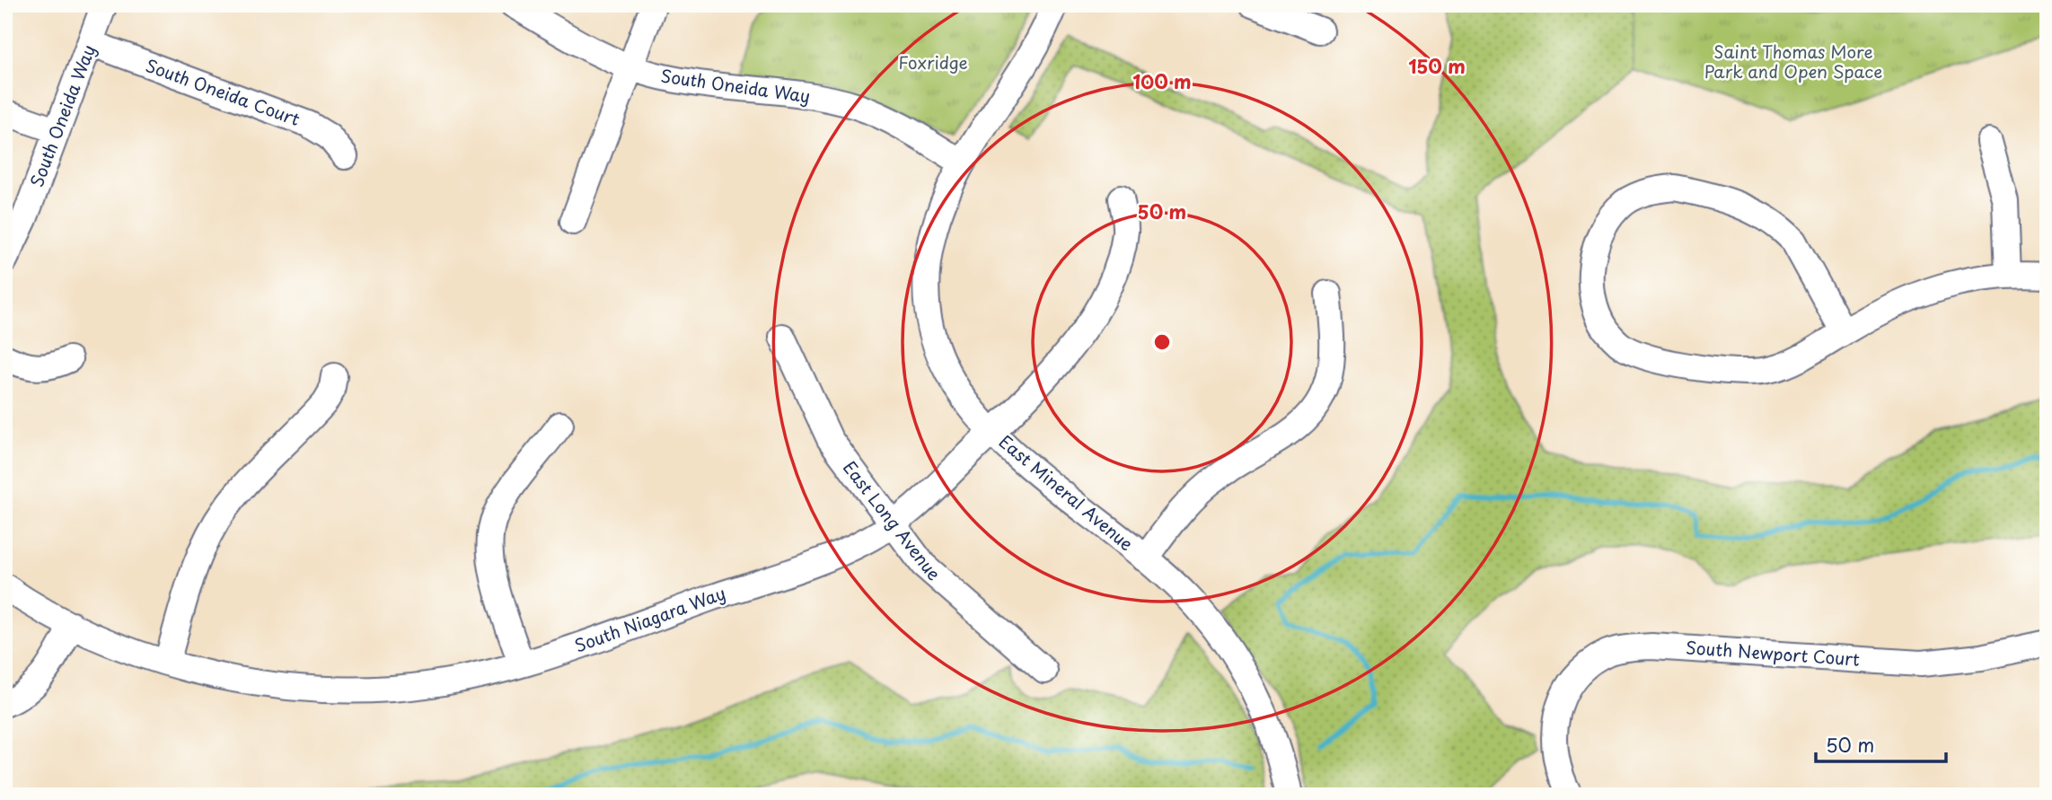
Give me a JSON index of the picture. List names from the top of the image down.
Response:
{
  "streets": {
    "street": [
      "South Oneida Way",
      "South Oneida Court",
      "East Mineral Avenue",
      "East Long Avenue",
      "South Niagara Way",
      "South Newport Court"
    ]
  },
  "crossings": [
    ["South Oneida Way", "South Oneida Court"],
    ["South Oneida Way", "East Mineral Avenue"],
    ["East Mineral Avenue", "South Niagara Way"],
    ["East Long Avenue", "South Niagara Way"]
  ],
  "parks": ["Saint Thomas More Park and Open Space", "Foxridge"],
  "scale_bar": "50 m",
  "rings": ["150 m", "100 m", "50 m"]
}
